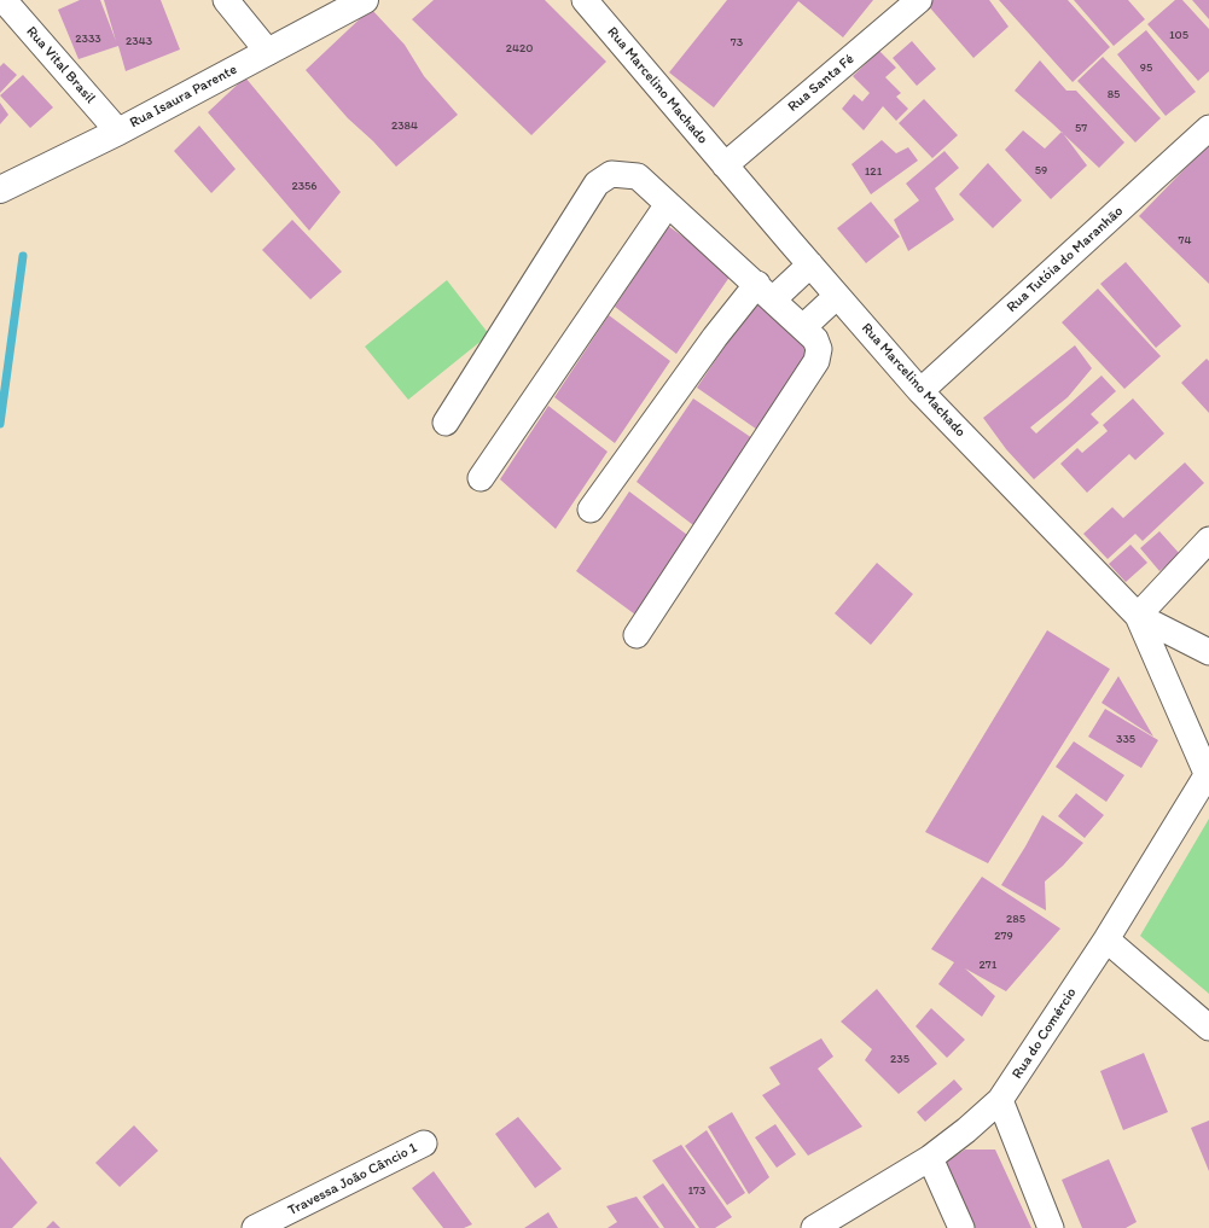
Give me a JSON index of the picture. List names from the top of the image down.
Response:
{
  "streets": {
    "street": [
      "Rua Vital Brasil",
      "Rua Santa Fé",
      "Rua Marcelino Machado",
      "Rua Isaura Parente",
      "Rua Tutóia do Maranhão",
      "Rua do Comércio",
      "Travessa João Câncio 1"
    ]
  },
  "crossings": [
    ["Rua Vital Brasil", "Rua Isaura Parente"],
    ["Rua Santa Fé", "Rua Marcelino Machado"],
    ["Rua Marcelino Machado", "Rua Tutóia do Maranhão"],
    ["Rua Marcelino Machado", "Rua do Comércio"]
  ],
  "house_numbers": [
    "105",
    "2333",
    "2343",
    "73",
    "2420",
    "95",
    "85",
    "2384",
    "57",
    "59",
    "121",
    "2356",
    "74",
    "335",
    "285",
    "279",
    "271",
    "235",
    "173"
  ]
}
